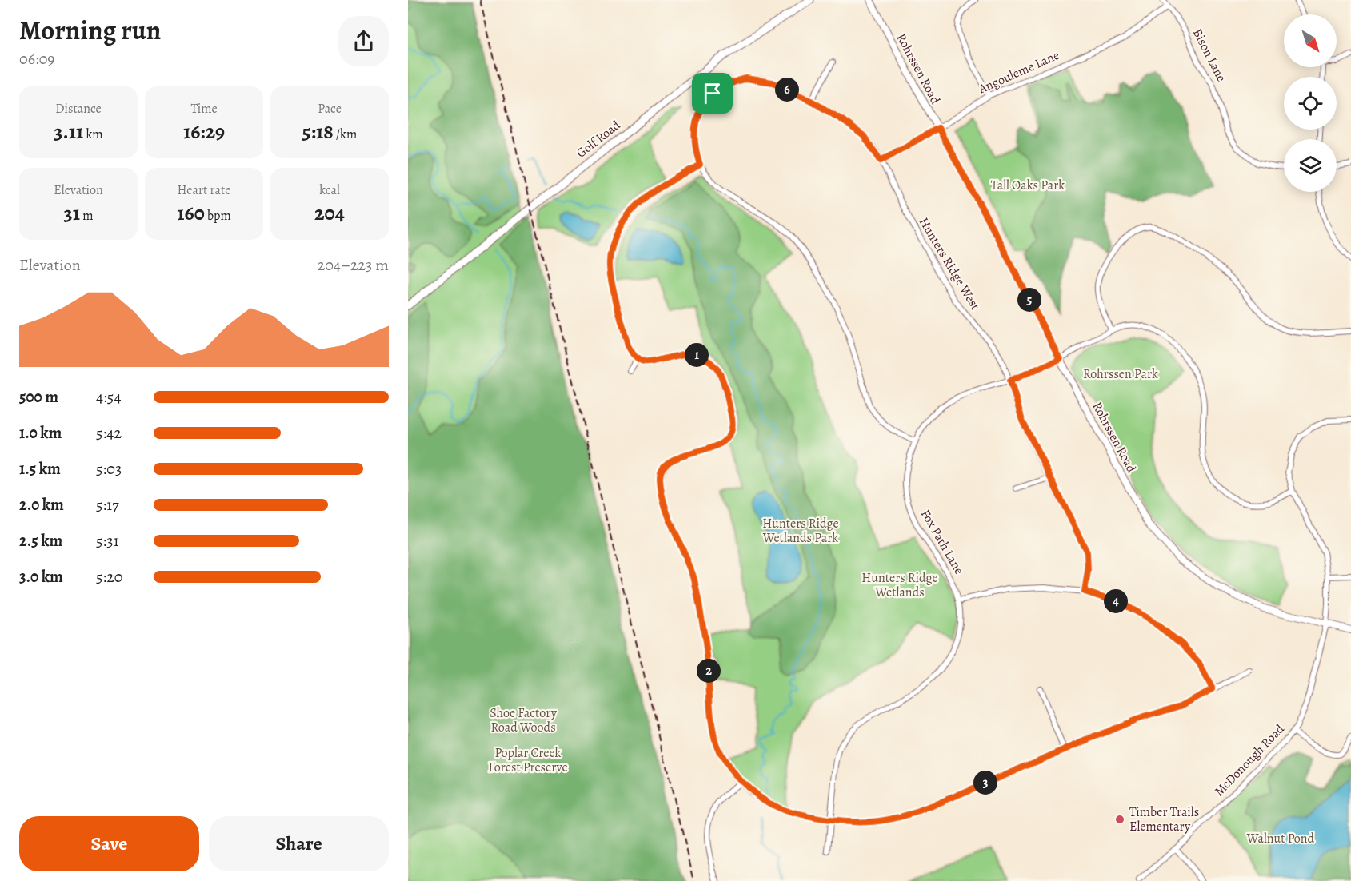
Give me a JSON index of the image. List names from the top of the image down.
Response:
{
  "streets": {
    "main road": ["Golf Road"],
    "street": [
      "Bison Lane",
      "Rohrssen Road",
      "Angouleme Lane",
      "Hunters Ridge West",
      "Fox Path Lane",
      "McDonough Road"
    ]
  },
  "crossings": [
    ["Bison Lane", "Angouleme Lane"],
    ["Rohrssen Road", "Angouleme Lane"],
    ["Rohrssen Road", "Fox Path Lane"],
    ["Rohrssen Road", "McDonough Road"],
    ["Angouleme Lane", "Hunters Ridge West"],
    ["Hunters Ridge West", "Fox Path Lane"],
    ["Fox Path Lane", "McDonough Road"]
  ],
  "parks": [
    "Tall Oaks Park",
    "Rohrssen Park",
    "Hunters Ridge Wetlands Park",
    "Hunters Ridge Wetlands",
    "Shoe Factory Road Woods",
    "Poplar Creek Forest Preserve",
    "Walnut Pond"
  ],
  "places": ["Timber Trails Elementary"],
  "north": "bottom right",
  "page": {
    "heading": ["Morning run", "06:09"],
    "pins": [
      "6",
      "5",
      "1",
      "4",
      "2",
      "3"
    ],
    "stats": [
      ["Distance", "3.11 km"],
      ["Time", "16:29"],
      ["Pace", "5:18 /km"],
      ["Elevation", "31 m"],
      ["Heart rate", "160 bpm"],
      ["kcal", "204"]
    ],
    "chart": ["Elevation", "204–223 m"],
    "list": [
      {
        "name": "500 m",
        "note": "4:54"
      },
      {
        "name": "1.0 km",
        "note": "5:42"
      },
      {
        "name": "1.5 km",
        "note": "5:03"
      },
      {
        "name": "2.0 km",
        "note": "5:17"
      },
      {
        "name": "2.5 km",
        "note": "5:31"
      },
      {
        "name": "3.0 km",
        "note": "5:20"
      }
    ],
    "buttons": ["Save", "Share"]
  }
}
